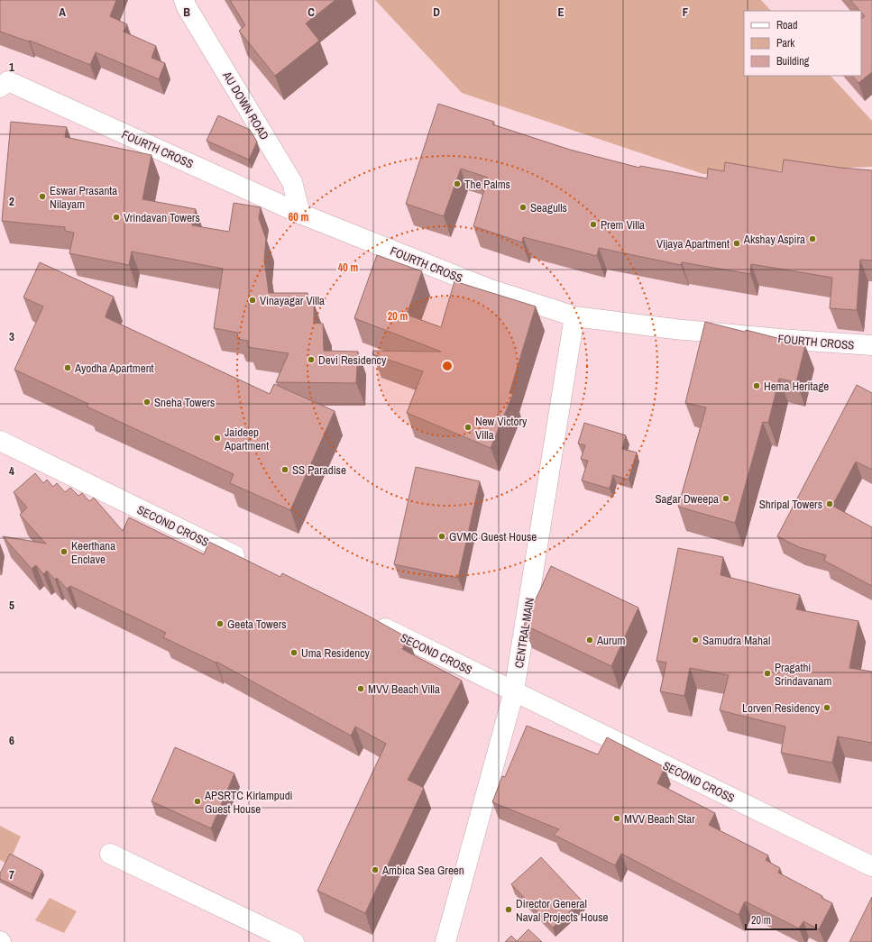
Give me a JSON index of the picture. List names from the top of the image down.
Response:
{
  "streets": {
    "street": [
      "AU DOWN ROAD",
      "FOURTH CROSS",
      "SECOND CROSS",
      "CENTRAL MAIN"
    ]
  },
  "crossings": [
    ["AU DOWN ROAD", "FOURTH CROSS"],
    ["FOURTH CROSS", "CENTRAL MAIN"],
    ["SECOND CROSS", "CENTRAL MAIN"]
  ],
  "places": [
    "The Palms",
    "Eswar Prasanta Nilayam",
    "Seagulls",
    "Vrindavan Towers",
    "Prem Villa",
    "Akshay Aspira",
    "Vijaya Apartment",
    "Vinayagar Villa",
    "Devi Residency",
    "Ayodha Apartment",
    "Hema Heritage",
    "Sneha Towers",
    "New Victory Villa",
    "Jaideep Apartment",
    "SS Paradise",
    "Sagar Dweepa",
    "Shripal Towers",
    "GVMC Guest House",
    "Keerthana Enclave",
    "Geeta Towers",
    "Aurum",
    "Samudra Mahal",
    "Uma Residency",
    "Pragathi Srindavanam",
    "MVV Beach Villa",
    "Lorven Residency",
    "APSRTC Kirlampudi Guest House",
    "MVV Beach Star",
    "Ambica Sea Green",
    "Director General Naval Projects House"
  ],
  "legend": ["Road", "Park", "Building"],
  "scale_bar": "20 m",
  "grid": {
    "columns": [
      "A",
      "B",
      "C",
      "D",
      "E",
      "F"
    ],
    "rows": [
      "1",
      "2",
      "3",
      "4",
      "5",
      "6",
      "7"
    ]
  },
  "rings": ["60 m", "40 m", "20 m"]
}
